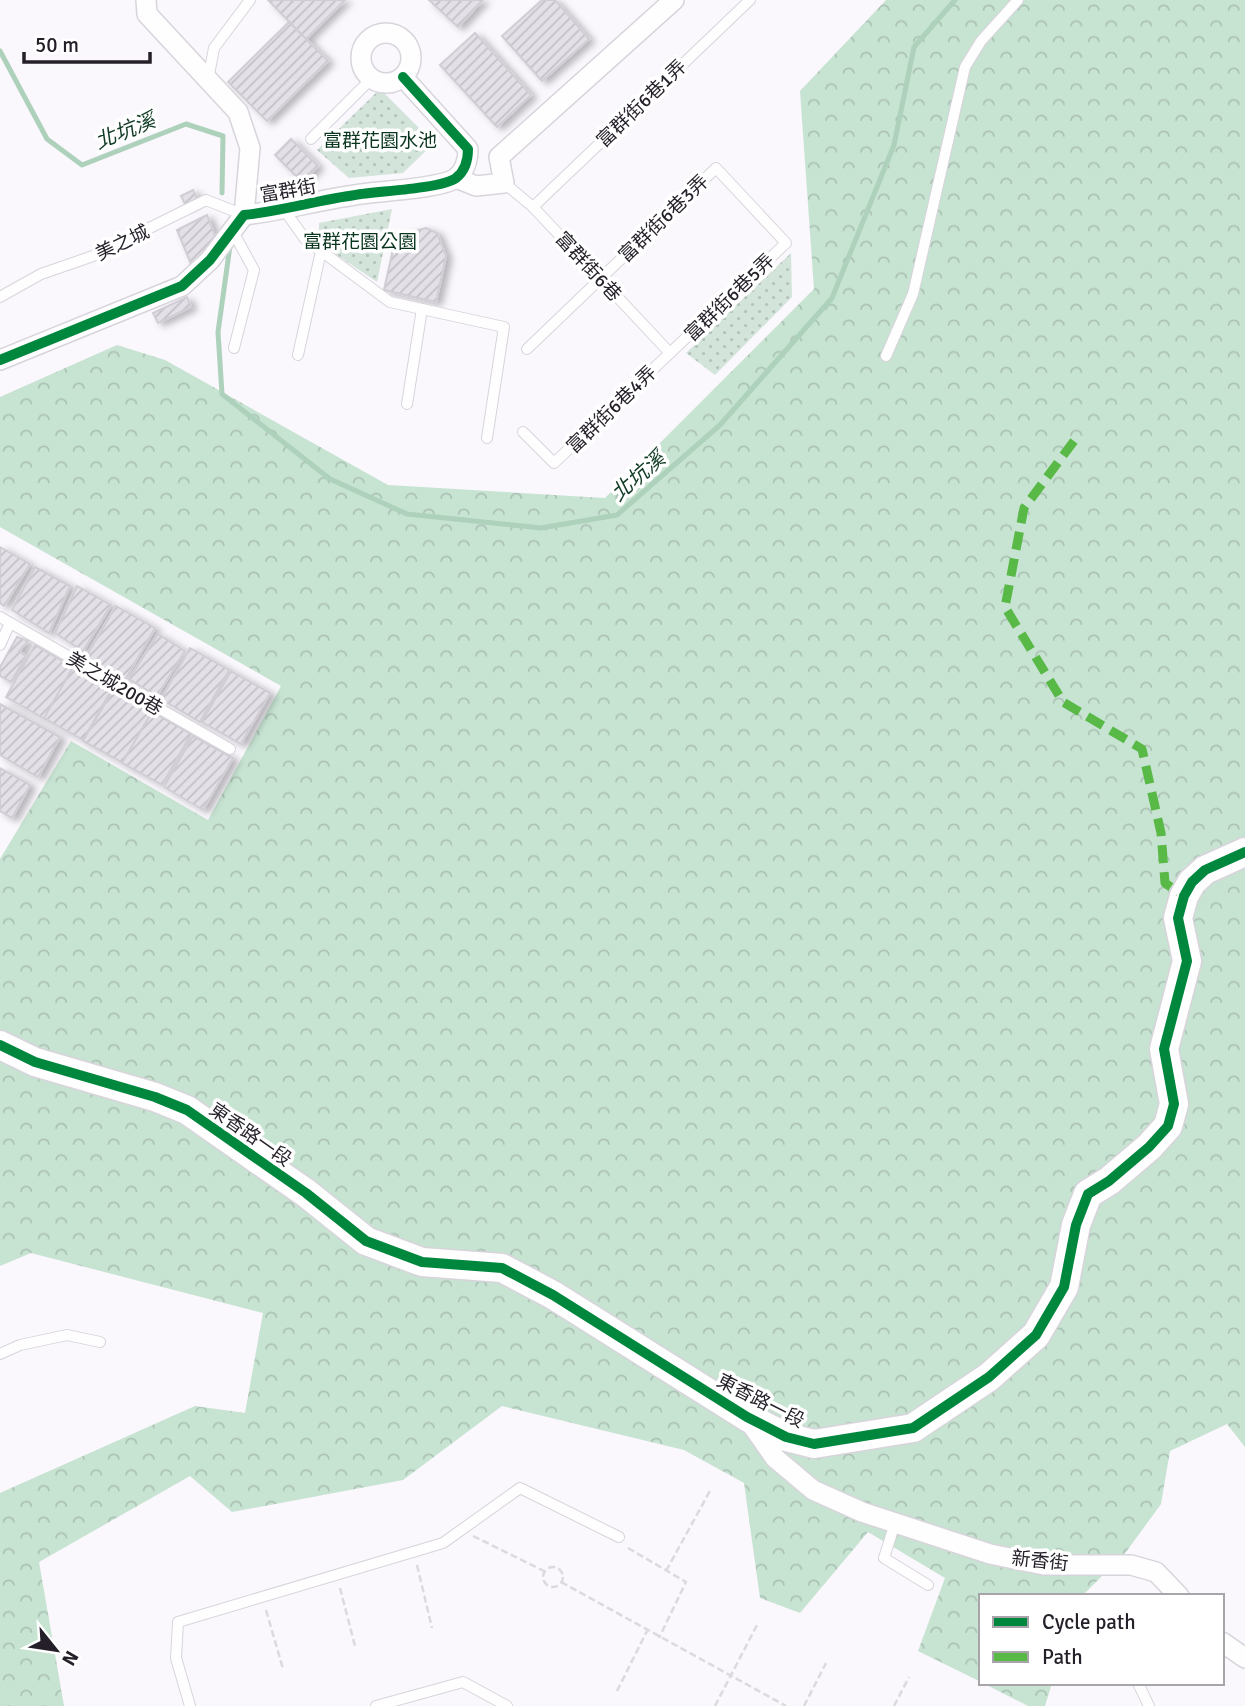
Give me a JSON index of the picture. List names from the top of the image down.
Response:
{
  "streets": {
    "street": ["富群街", "東香路一段", "新香街"],
    "lane": [
      "富群街6巷1弄",
      "富群街6巷3弄",
      "美之城",
      "富群街6巷",
      "富群街6巷5弄",
      "富群街6巷4弄",
      "美之城200巷"
    ]
  },
  "crossings": [
    ["富群街6巷1弄", "富群街6巷"],
    ["富群街", "美之城"],
    ["富群街", "富群街6巷"],
    ["富群街6巷3弄", "富群街6巷"],
    ["富群街6巷3弄", "富群街6巷5弄"],
    ["富群街6巷", "富群街6巷5弄"],
    ["富群街6巷", "富群街6巷4弄"],
    ["富群街6巷5弄", "富群街6巷4弄"],
    ["東香路一段", "新香街"]
  ],
  "water": ["北坑溪"],
  "parks": ["富群花園水池", "富群花園公園"],
  "legend": ["Cycle path", "Path"],
  "scale_bar": "50 m",
  "north": "bottom right"
}
